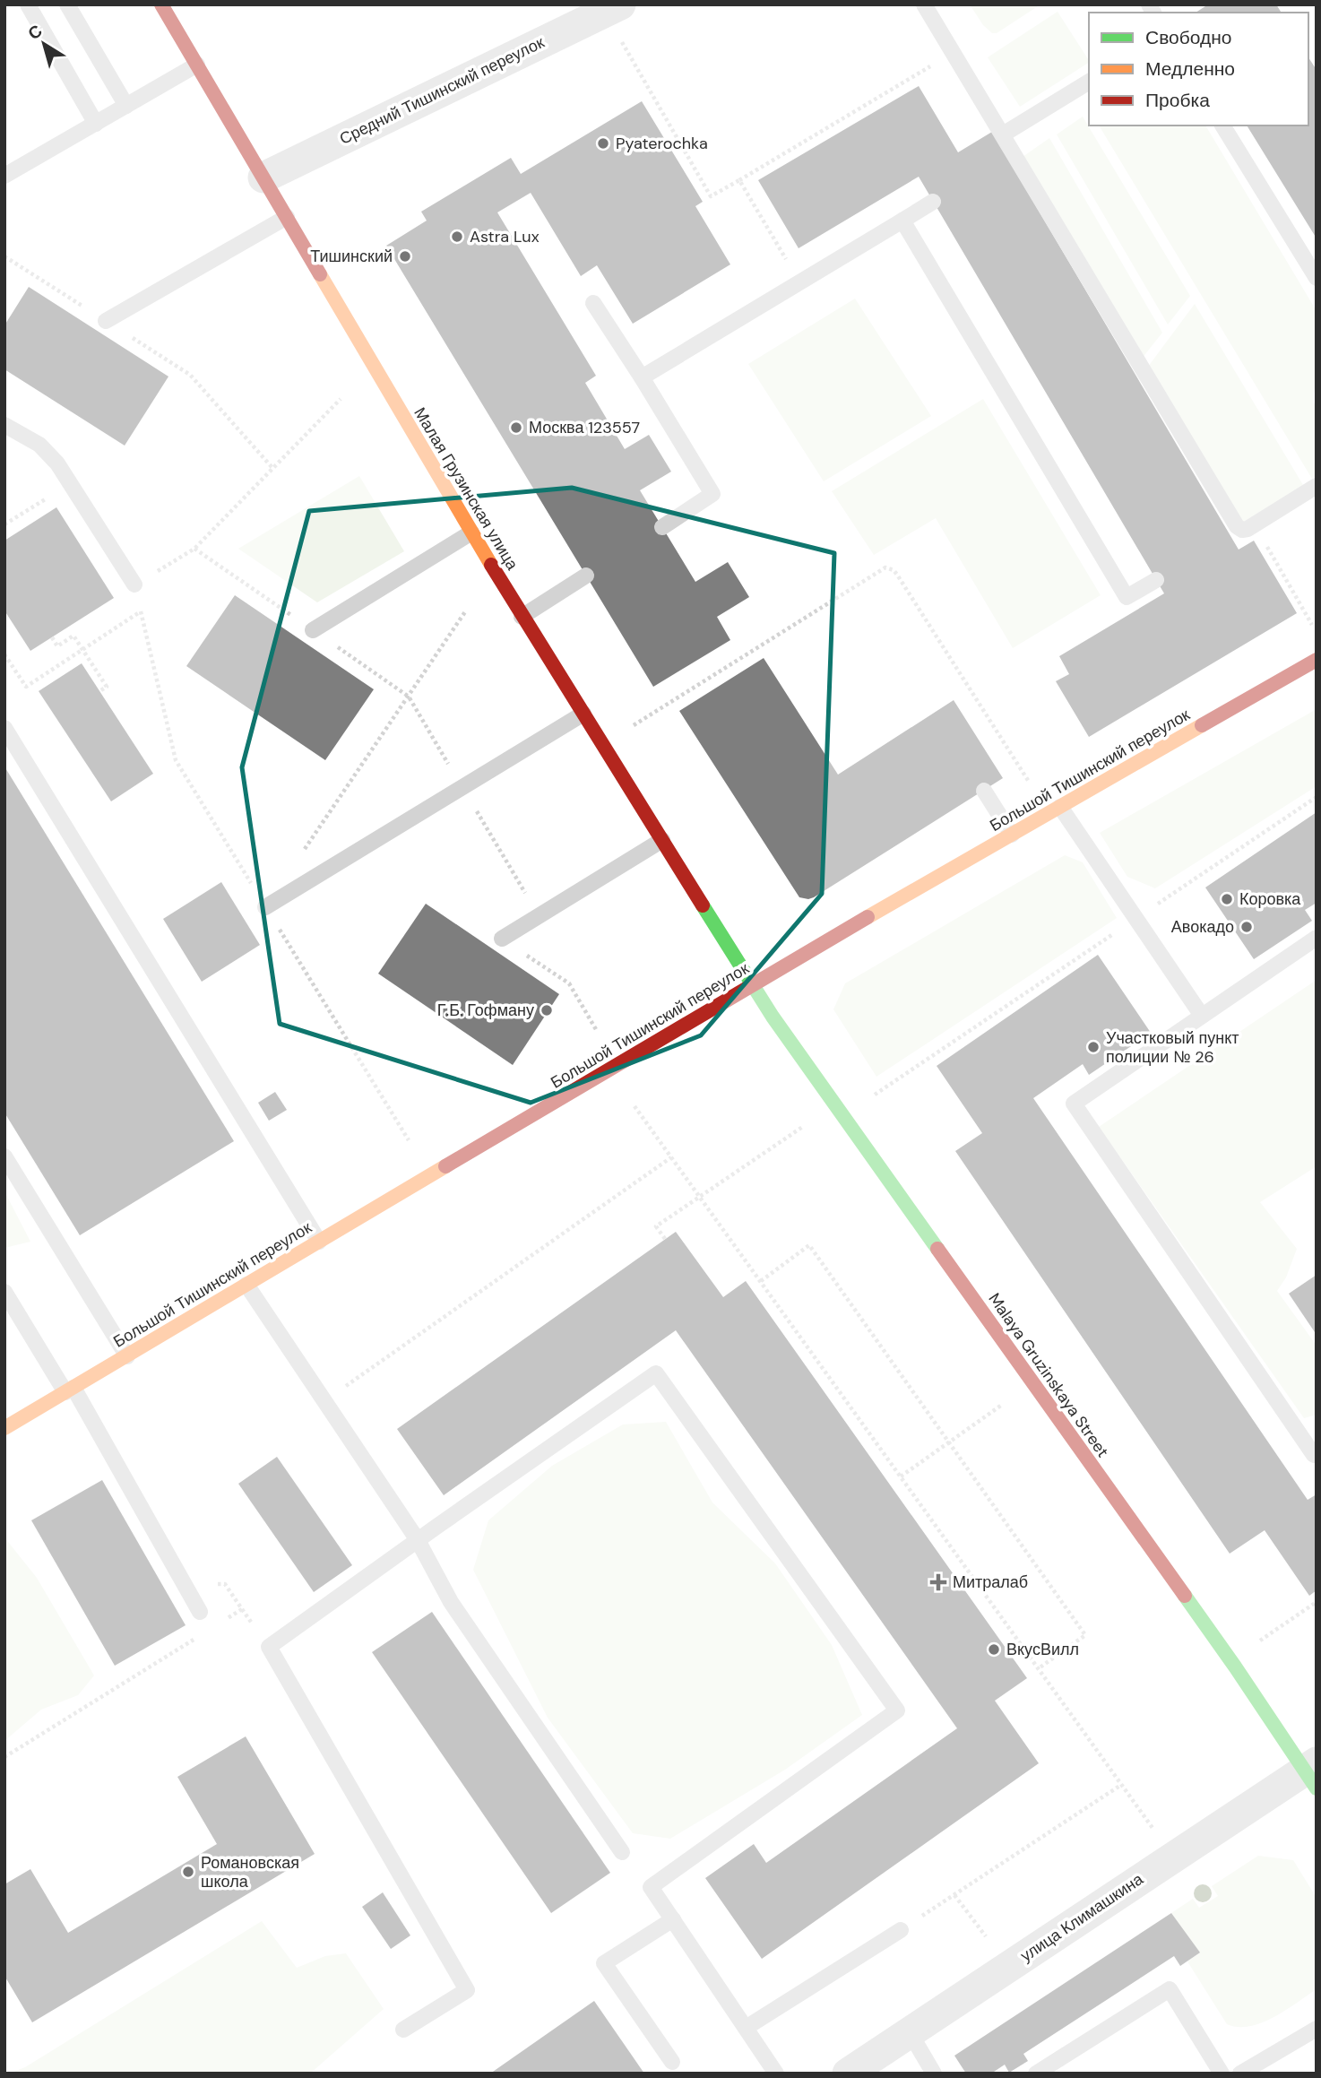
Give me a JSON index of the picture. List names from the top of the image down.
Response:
{
  "streets": {
    "street": [
      "Средний Тишинский переулок",
      "Малая Грузинская улица",
      "Большой Тишинский переулок",
      "Malaya Gruzinskaya Street",
      "улица Климашкина"
    ]
  },
  "crossings": [
    ["Средний Тишинский переулок", "Малая Грузинская улица"],
    ["Малая Грузинская улица", "Большой Тишинский переулок"],
    ["Малая Грузинская улица", "Malaya Gruzinskaya Street"],
    ["Большой Тишинский переулок", "Malaya Gruzinskaya Street"],
    ["Malaya Gruzinskaya Street", "улица Климашкина"]
  ],
  "places": {
    "other": [
      "Pyaterochka",
      "Astra Lux",
      "Тишинский",
      "Москва 123557",
      "Коровка",
      "Авокадо",
      "Г.Б. Гофману",
      "Участковый пункт полиции № 26",
      "ВкусВилл",
      "Романовская школа"
    ],
    "health": ["Митралаб"]
  },
  "legend": ["Свободно", "Медленно", "Пробка"],
  "north": "top left"
}
